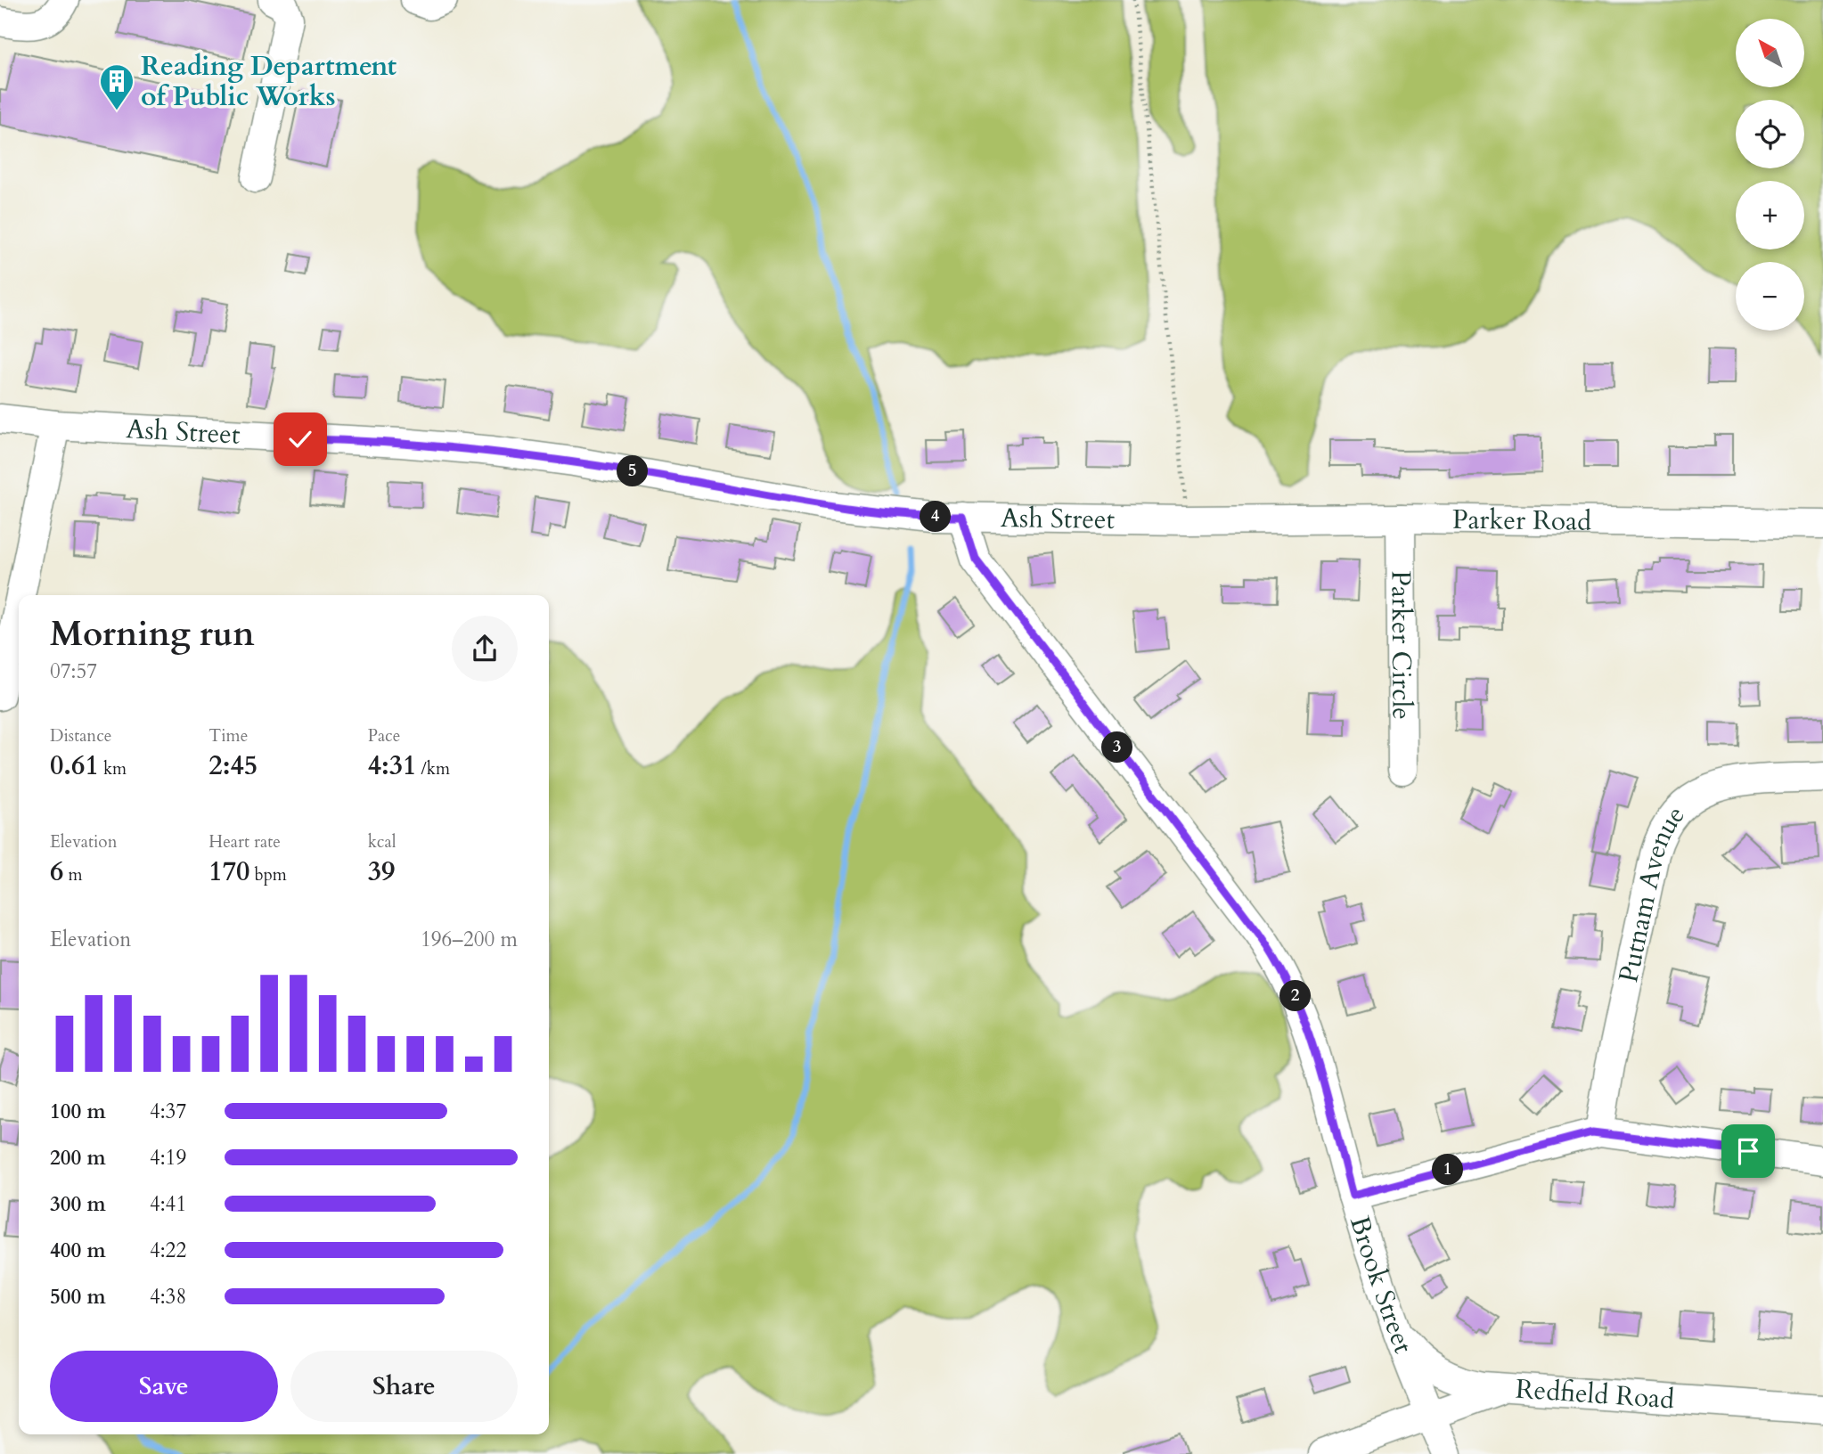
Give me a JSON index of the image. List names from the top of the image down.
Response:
{
  "streets": {
    "street": [
      "Ash Street",
      "Parker Road",
      "Parker Circle",
      "Putnam Avenue",
      "Brook Street",
      "Redfield Road"
    ]
  },
  "crossings": [
    ["Ash Street", "Parker Road"],
    ["Ash Street", "Brook Street"],
    ["Parker Road", "Parker Circle"],
    ["Brook Street", "Redfield Road"]
  ],
  "places": {
    "building": ["Reading Department of Public Works"]
  },
  "north": "top left",
  "page": {
    "map_buttons": ["+", "−"],
    "pins": [
      "5",
      "4",
      "3",
      "2",
      "1"
    ],
    "heading": ["Morning run", "07:57"],
    "stats": [
      ["Distance", "0.61 km"],
      ["Time", "2:45"],
      ["Pace", "4:31 /km"],
      ["Elevation", "6 m"],
      ["Heart rate", "170 bpm"],
      ["kcal", "39"]
    ],
    "chart": ["Elevation", "196–200 m"],
    "list": [
      {
        "name": "100 m",
        "note": "4:37"
      },
      {
        "name": "200 m",
        "note": "4:19"
      },
      {
        "name": "300 m",
        "note": "4:41"
      },
      {
        "name": "400 m",
        "note": "4:22"
      },
      {
        "name": "500 m",
        "note": "4:38"
      }
    ],
    "buttons": ["Save", "Share"]
  }
}
